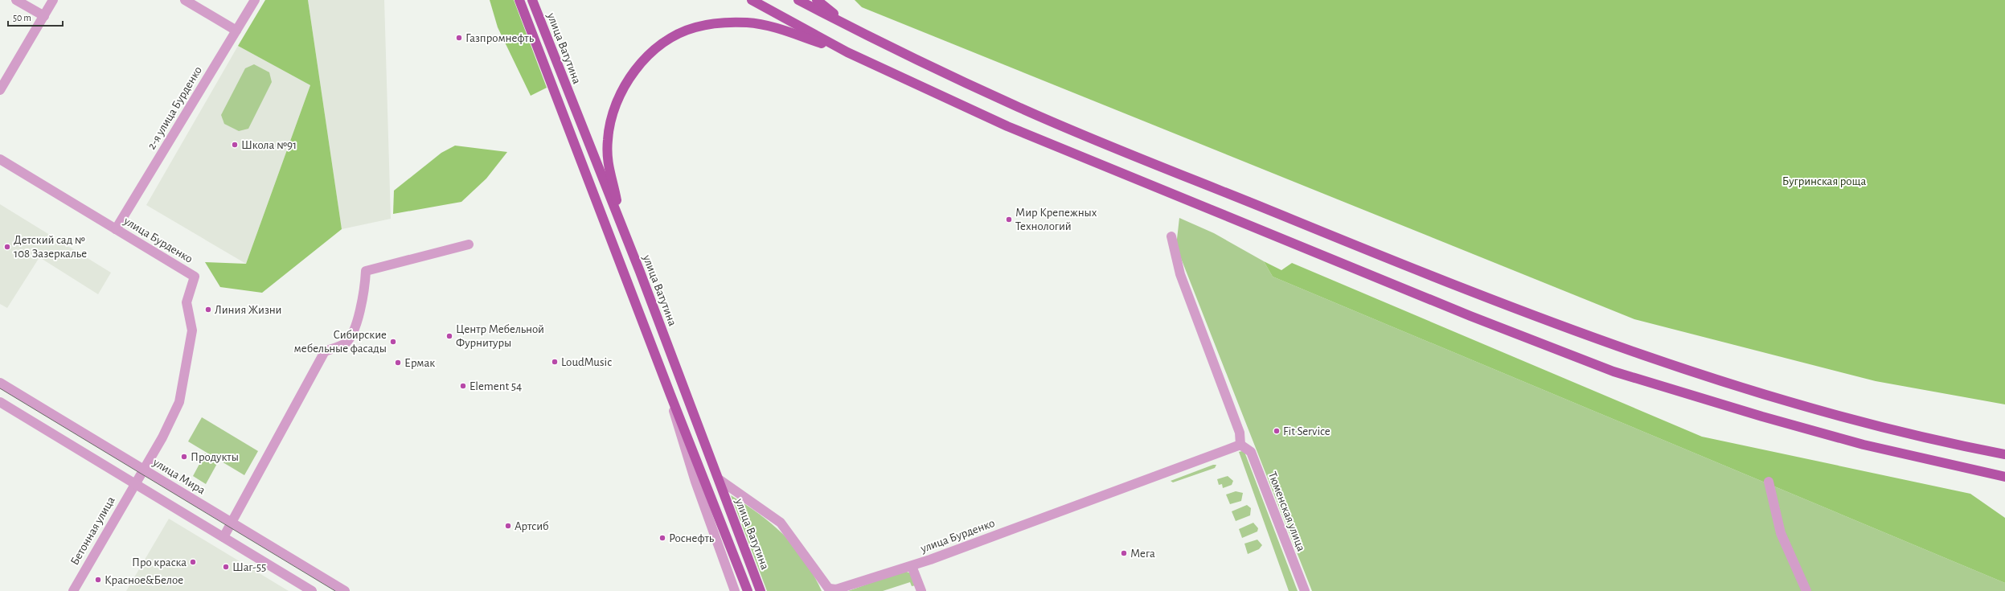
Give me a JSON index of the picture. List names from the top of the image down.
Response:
{
  "streets": {
    "main road": ["улица Ватутина"],
    "street": [
      "2-я улица Бурденко",
      "улица Бурденко",
      "улица Мира",
      "Тюменская улица",
      "Бетонная улица"
    ]
  },
  "crossings": [
    ["улица Ватутина", "улица Бурденко"],
    ["2-я улица Бурденко", "улица Бурденко"],
    ["улица Бурденко", "улица Мира"],
    ["улица Бурденко", "Тюменская улица"],
    ["улица Бурденко", "Бетонная улица"],
    ["улица Мира", "Бетонная улица"]
  ],
  "parks": ["Бугринская роща"],
  "places": [
    "Газпромнефть",
    "Школа №91",
    "Мир Крепежных Технологий",
    "Детский сад № 108 Зазеркалье",
    "Линия Жизни",
    "Центр Мебельной Фурнитуры",
    "Сибирские мебельные фасады",
    "LoudMusic",
    "Ермак",
    "Element 54",
    "Fit Service",
    "Продукты",
    "Артсиб",
    "Роснефть",
    "Мега",
    "Про краска",
    "Шаг-55",
    "Красное&Белое"
  ],
  "scale_bar": "50 m"
}
